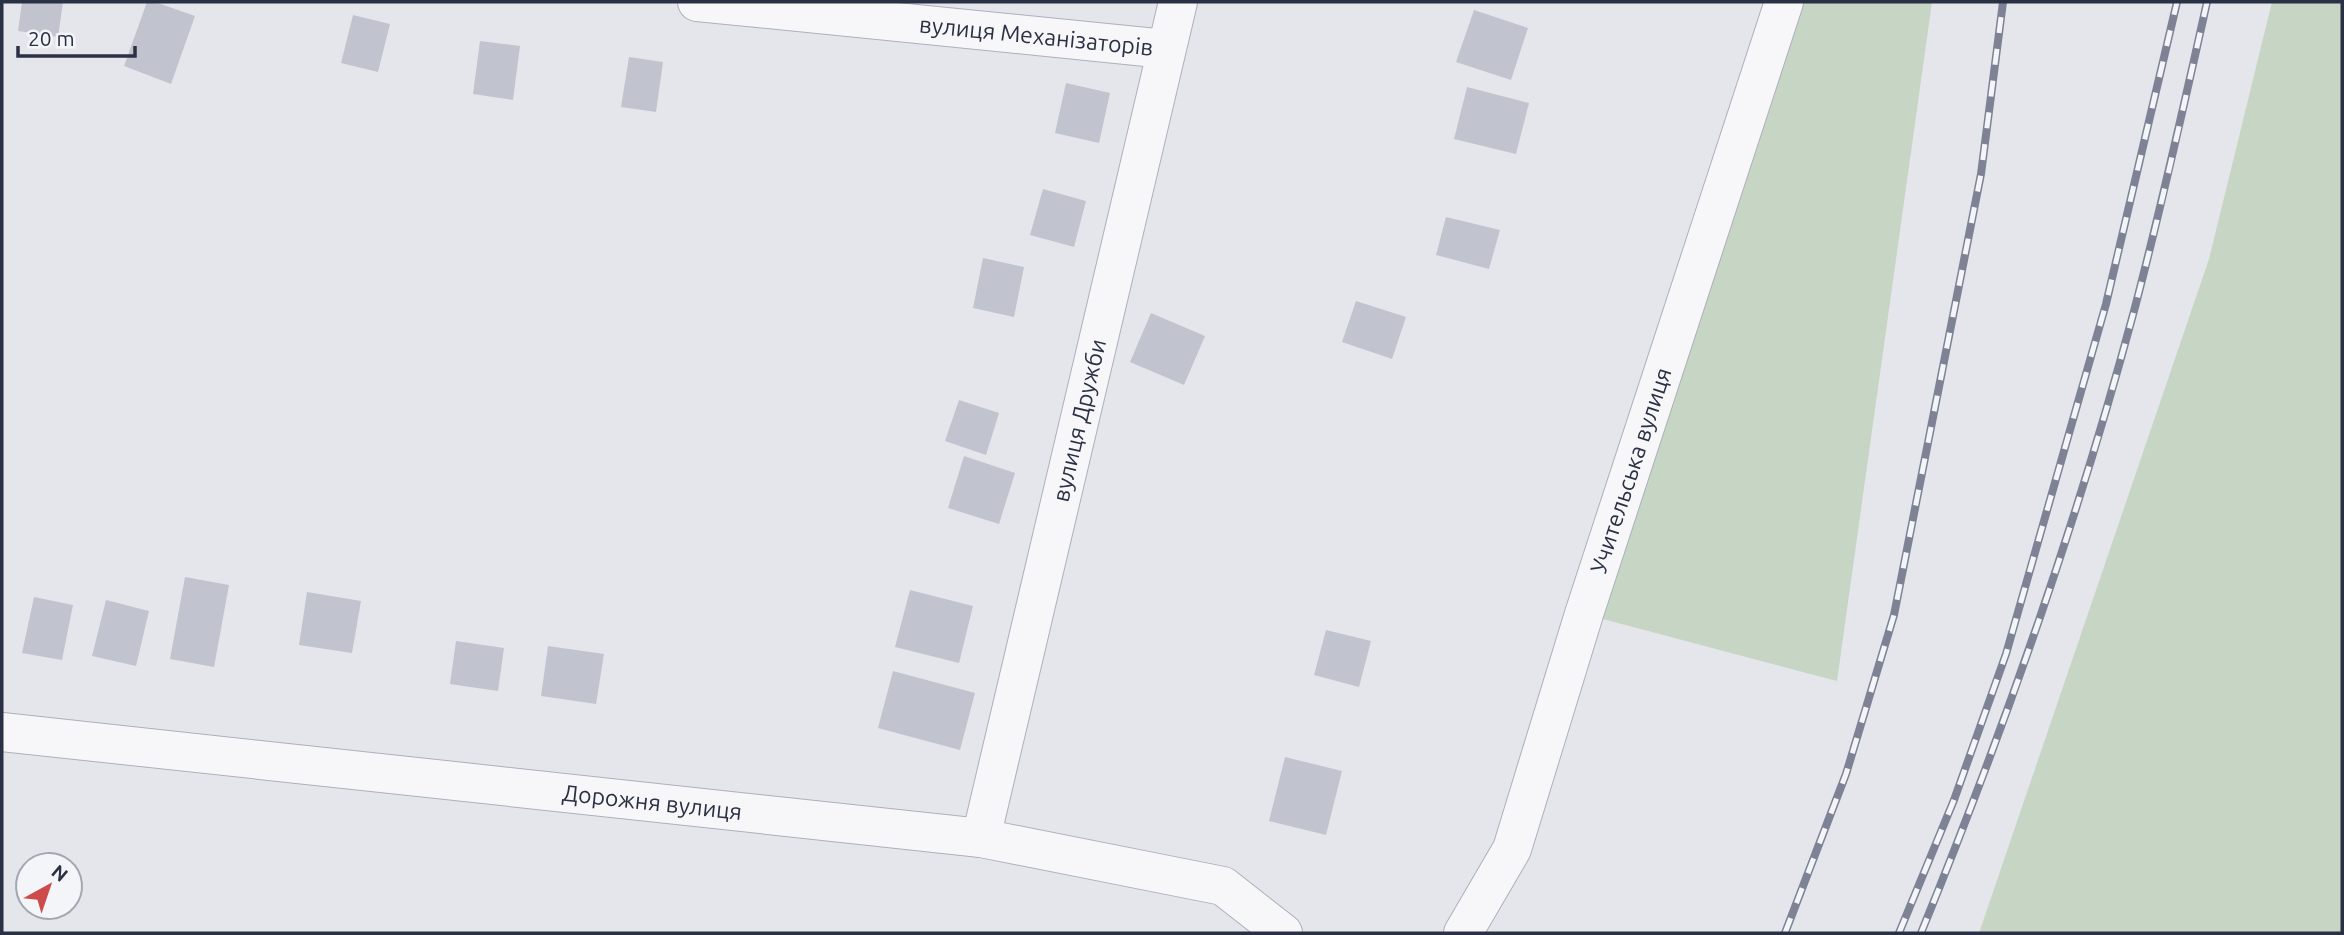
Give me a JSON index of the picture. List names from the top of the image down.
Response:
{
  "streets": {
    "street": [
      "вулиця Механізаторів",
      "вулиця Дружби",
      "Учительська вулиця",
      "Дорожня вулиця"
    ]
  },
  "crossings": [
    ["вулиця Механізаторів", "вулиця Дружби"],
    ["вулиця Дружби", "Дорожня вулиця"]
  ],
  "scale_bar": "20 m",
  "north": "top right"
}
